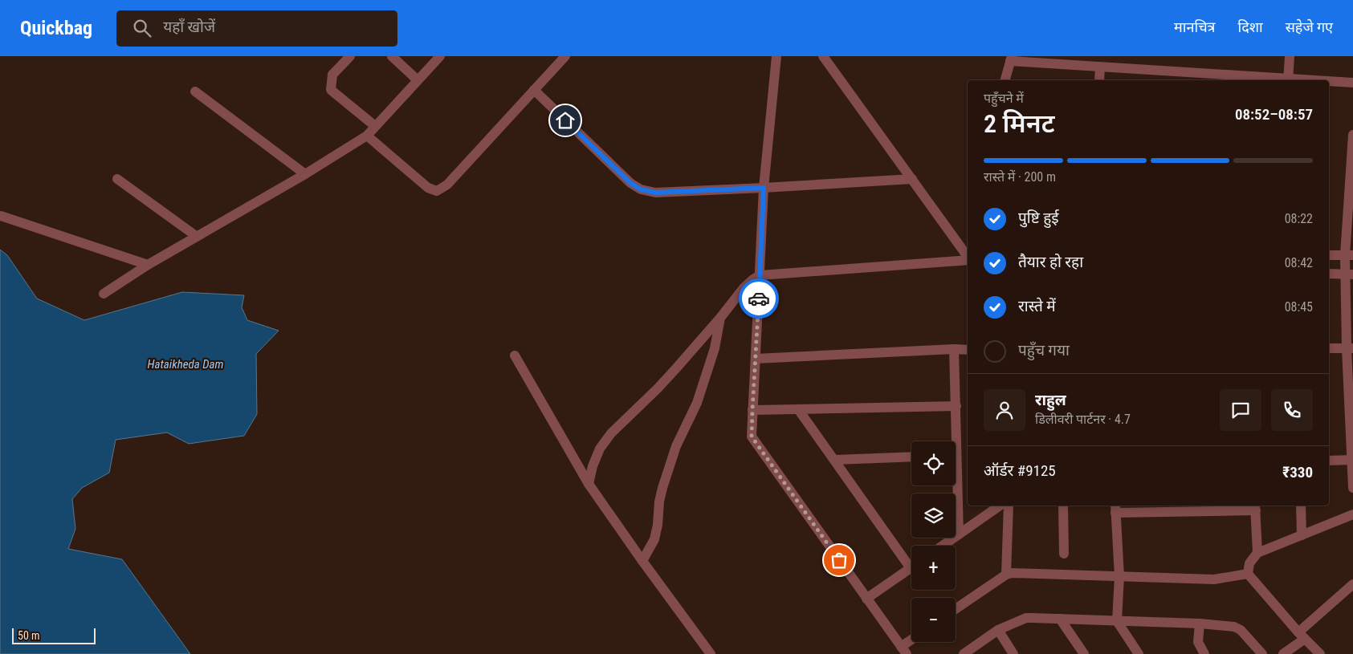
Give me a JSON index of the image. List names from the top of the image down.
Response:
{
  "water": ["Hataikheda Dam"],
  "scale_bar": "50 m",
  "page": {
    "header": "Quickbag",
    "search": "यहाँ खोजें",
    "nav": ["मानचित्र", "दिशा", "सहेजे गए"],
    "heading": ["2 मिनट", "पहुँचने में", "08:52–08:57"],
    "panel": [
      "राहुल",
      "डिलीवरी पार्टनर · 4.7",
      "ऑर्डर #9125",
      "₹330"
    ],
    "bar": "रास्ते में · 200 m",
    "list": [
      ["पुष्टि हुई", "08:22"],
      ["तैयार हो रहा", "08:42"],
      ["रास्ते में", "08:45"],
      "पहुँच गया"
    ],
    "map_buttons": ["+", "−"],
    "scale": "50 m"
  }
}
